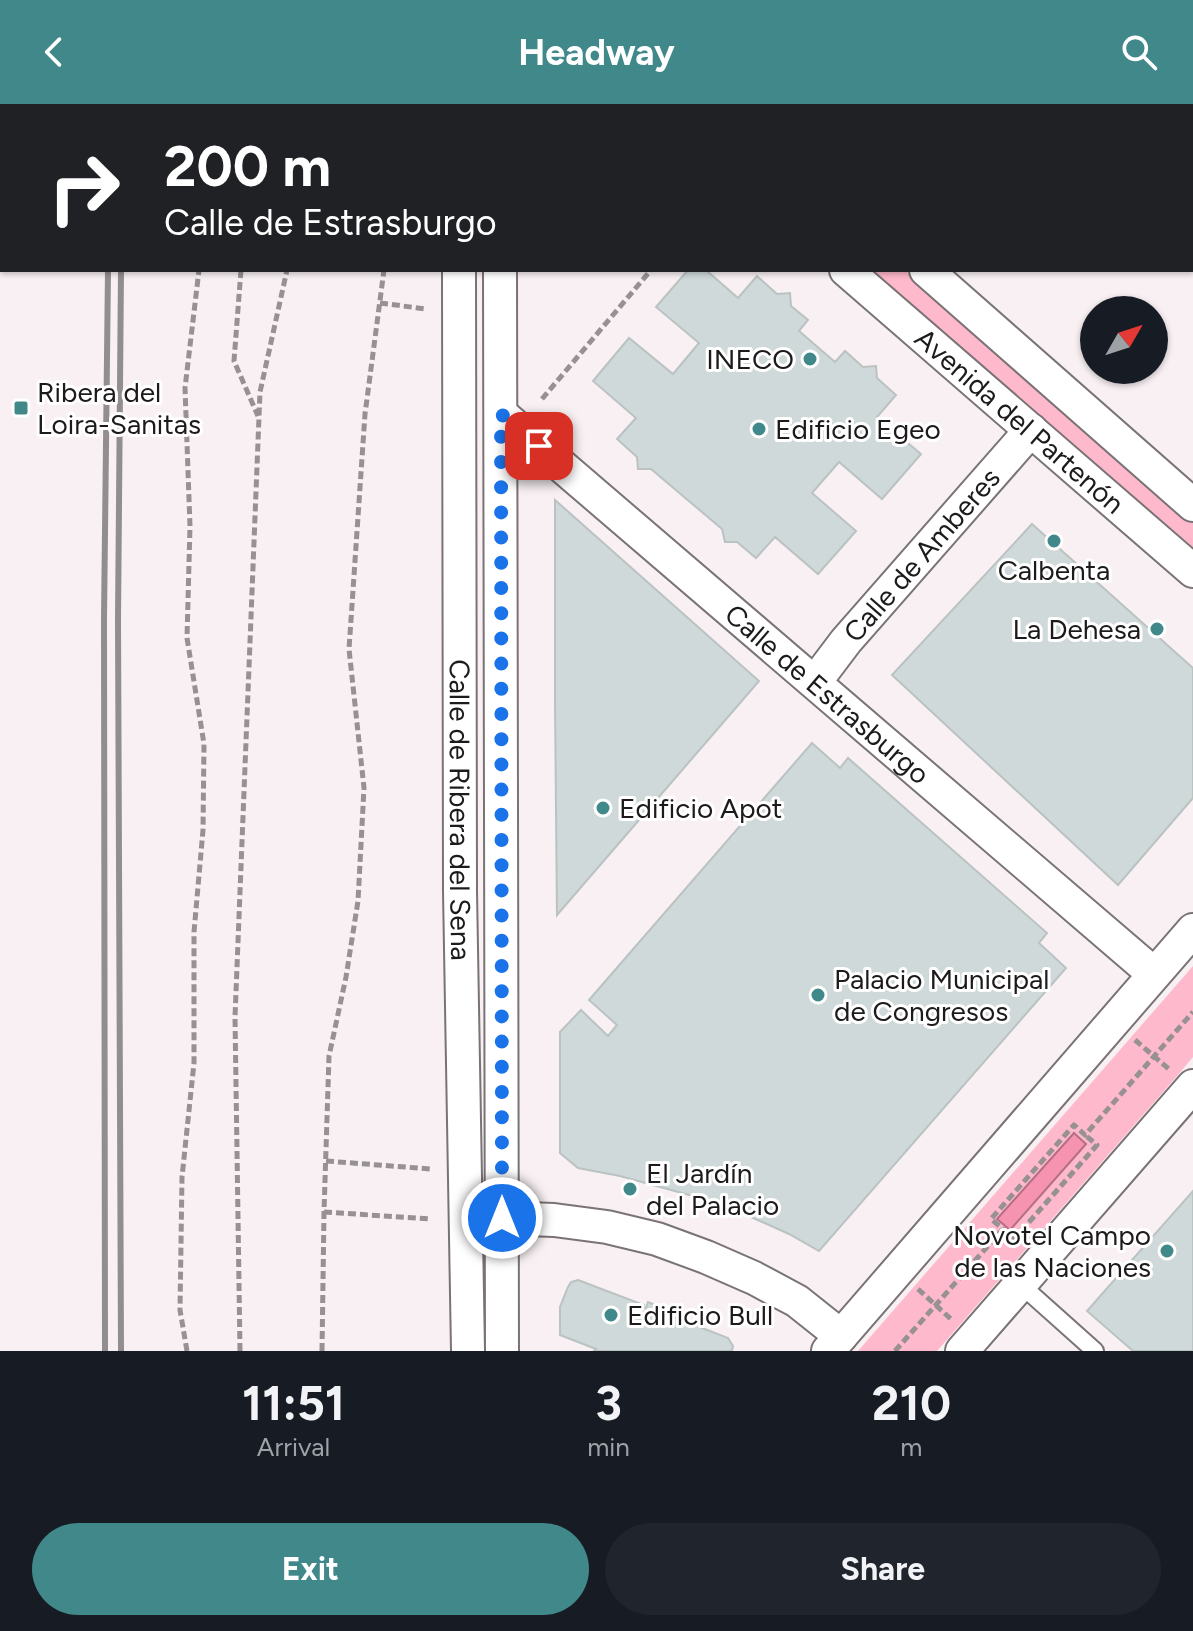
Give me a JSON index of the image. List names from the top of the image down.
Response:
{
  "streets": {
    "street": [
      "Avenida del Partenón",
      "Calle de Amberes",
      "Calle de Estrasburgo",
      "Calle de Ribera del Sena"
    ]
  },
  "crossings": [
    ["Avenida del Partenón", "Calle de Amberes"],
    ["Calle de Amberes", "Calle de Estrasburgo"],
    ["Calle de Estrasburgo", "Calle de Ribera del Sena"]
  ],
  "places": {
    "other": [
      "INECO",
      "Edificio Egeo",
      "Calbenta",
      "La Dehesa",
      "Edificio Apot",
      "Palacio Municipal de Congresos",
      "El Jardín del Palacio",
      "Novotel Campo de las Naciones",
      "Edificio Bull"
    ],
    "transit": ["Ribera del Loira-Sanitas"]
  },
  "north": "top right",
  "page": {
    "header": "Headway",
    "turn": ["200 m", "Calle de Estrasburgo"],
    "eta": [
      "11:51",
      "Arrival",
      "3",
      "min",
      "210",
      "m"
    ],
    "buttons": ["Exit", "Share"]
  }
}
